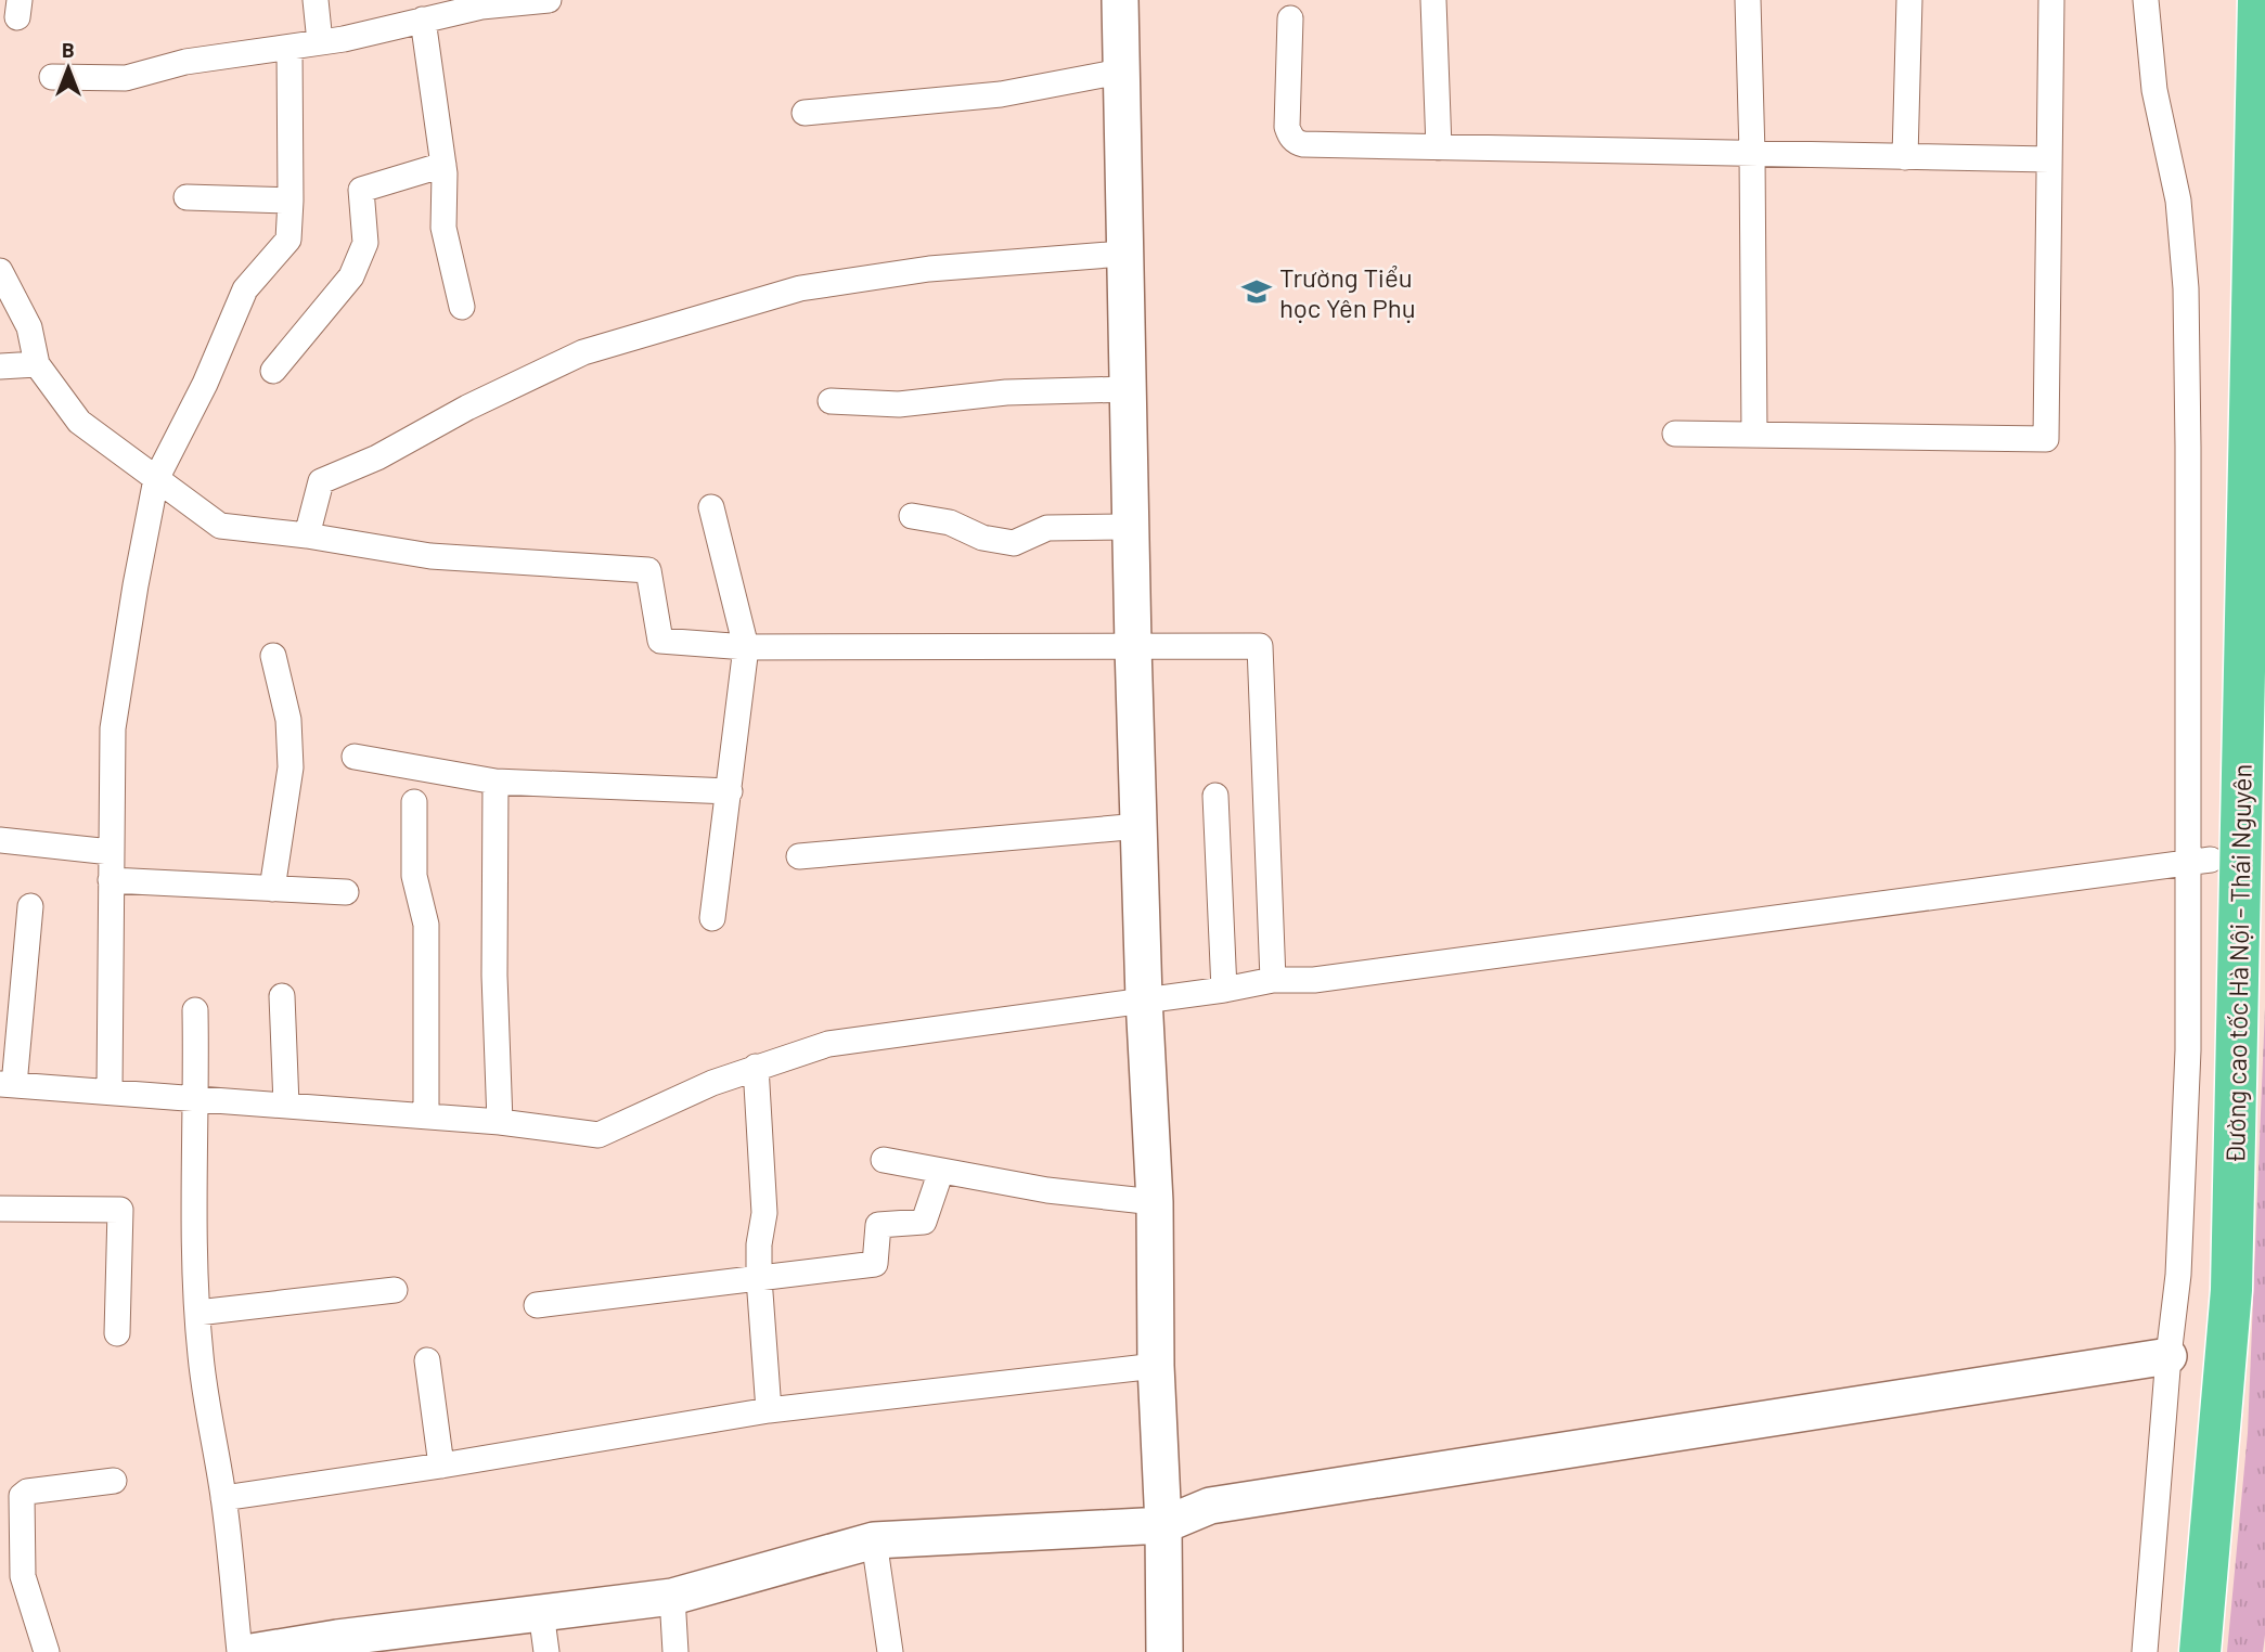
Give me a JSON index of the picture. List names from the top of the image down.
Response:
{
  "streets": {
    "highway": ["Đường cao tốc Hà Nội - Thái Nguyên"]
  },
  "places": {
    "school or university": ["Trường Tiểu học Yên Phụ"]
  },
  "north": "top"
}
